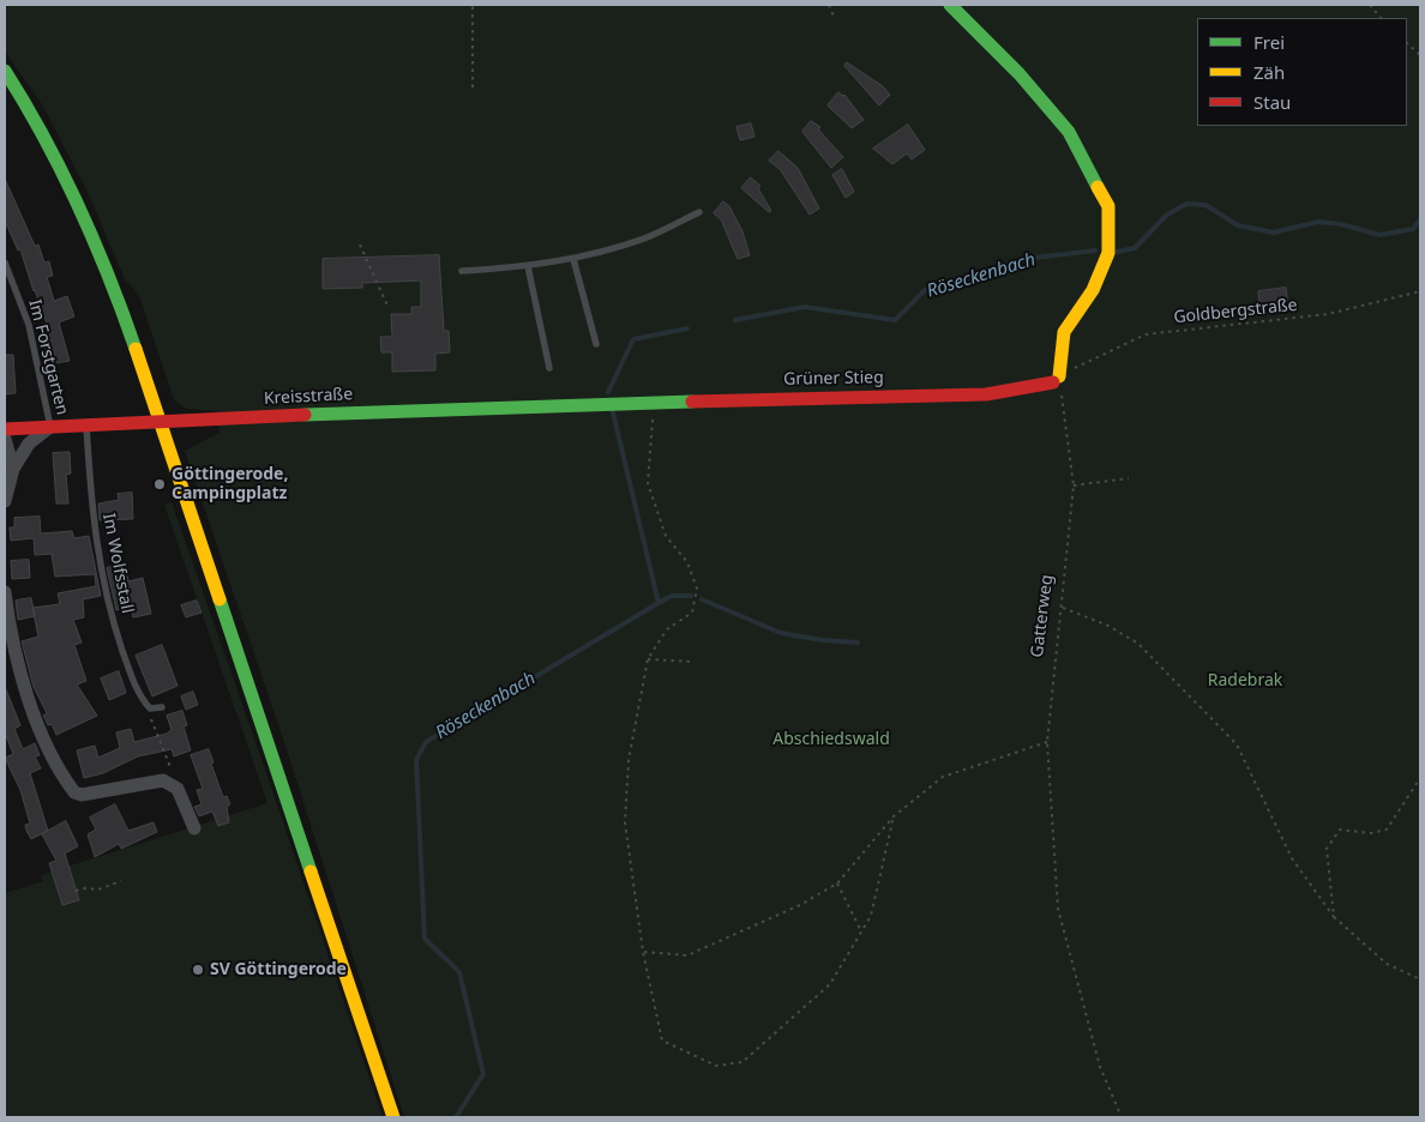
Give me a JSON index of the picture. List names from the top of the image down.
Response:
{
  "streets": {
    "street": ["Grüner Stieg", "Kreisstraße"],
    "lane": ["Im Forstgarten", "Im Wolfsstall"],
    "path": ["Goldbergstraße", "Gatterweg"]
  },
  "crossings": [
    ["Goldbergstraße", "Grüner Stieg"],
    ["Goldbergstraße", "Gatterweg"],
    ["Im Forstgarten", "Kreisstraße"],
    ["Grüner Stieg", "Kreisstraße"],
    ["Grüner Stieg", "Gatterweg"],
    ["Kreisstraße", "Im Wolfsstall"]
  ],
  "water": ["Röseckenbach"],
  "parks": ["Radebrak", "Abschiedswald"],
  "places": ["Göttingerode, Campingplatz", "SV Göttingerode"],
  "legend": ["Frei", "Zäh", "Stau"]
}
